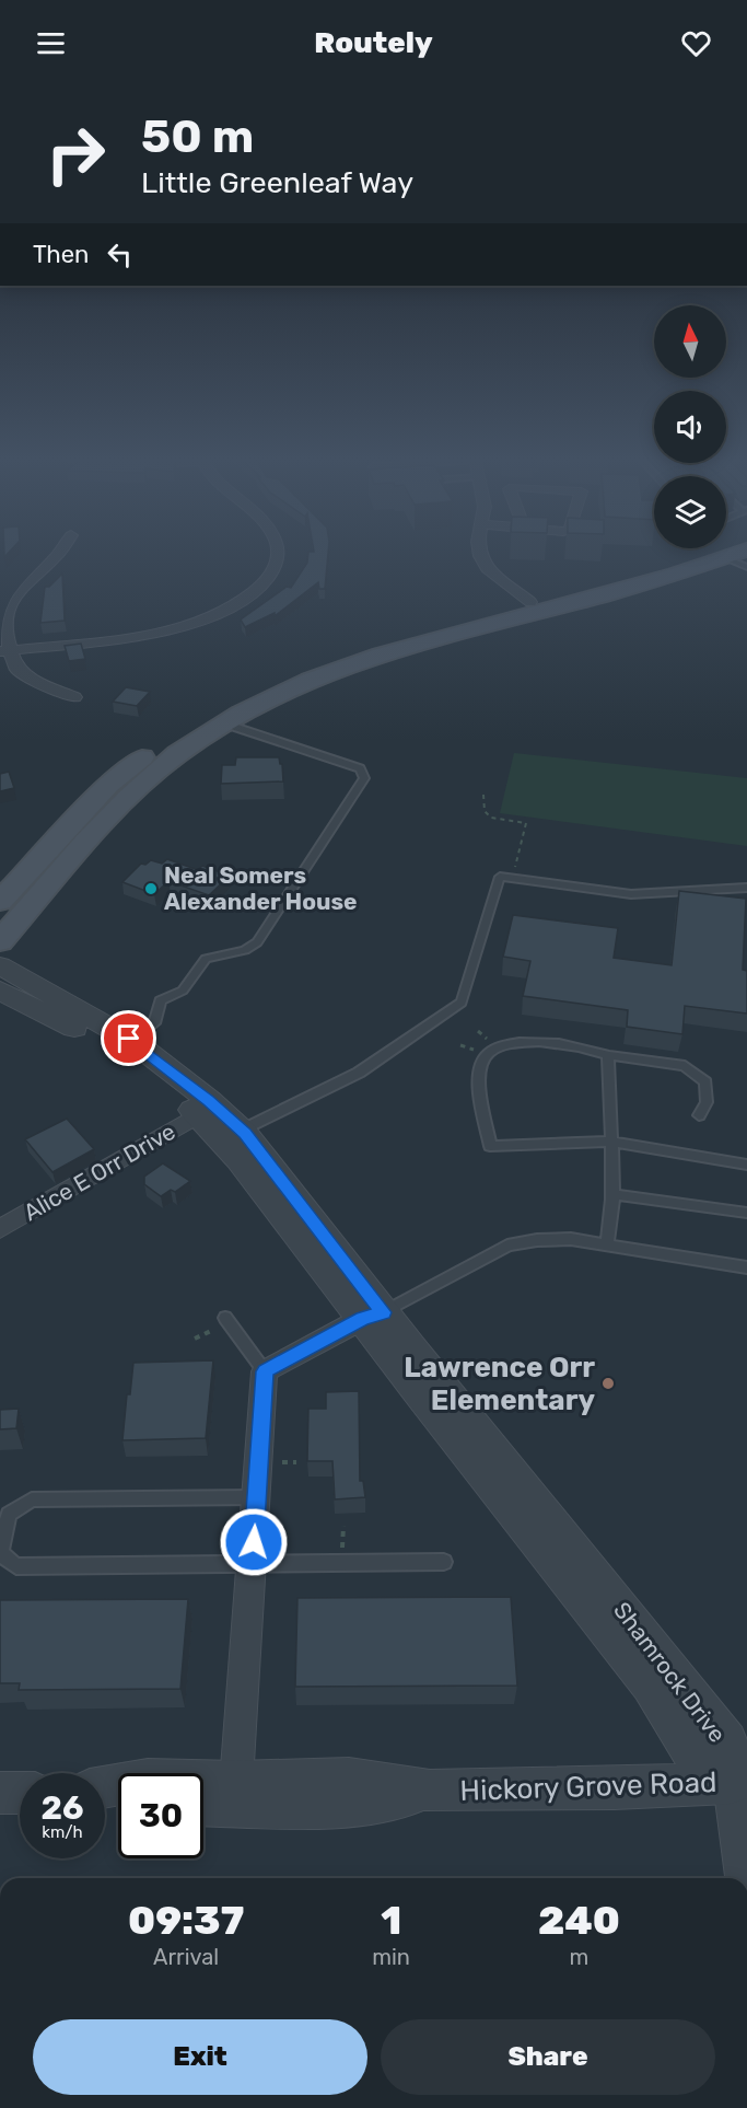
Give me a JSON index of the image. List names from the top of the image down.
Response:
{
  "streets": {
    "street": ["Alice E Orr Drive", "Shamrock Drive", "Hickory Grove Road"]
  },
  "crossings": [
    ["Alice E Orr Drive", "Shamrock Drive"],
    ["Shamrock Drive", "Hickory Grove Road"]
  ],
  "places": ["Neal Somers Alexander House", "Lawrence Orr Elementary"],
  "north": "top",
  "page": {
    "header": "Routely",
    "turn": ["50 m", "Little Greenleaf Way"],
    "then": "Then",
    "speed": "26 km/h",
    "limit": "30",
    "eta": [
      "09:37",
      "Arrival",
      "1",
      "min",
      "240",
      "m"
    ],
    "buttons": ["Exit", "Share"]
  }
}
